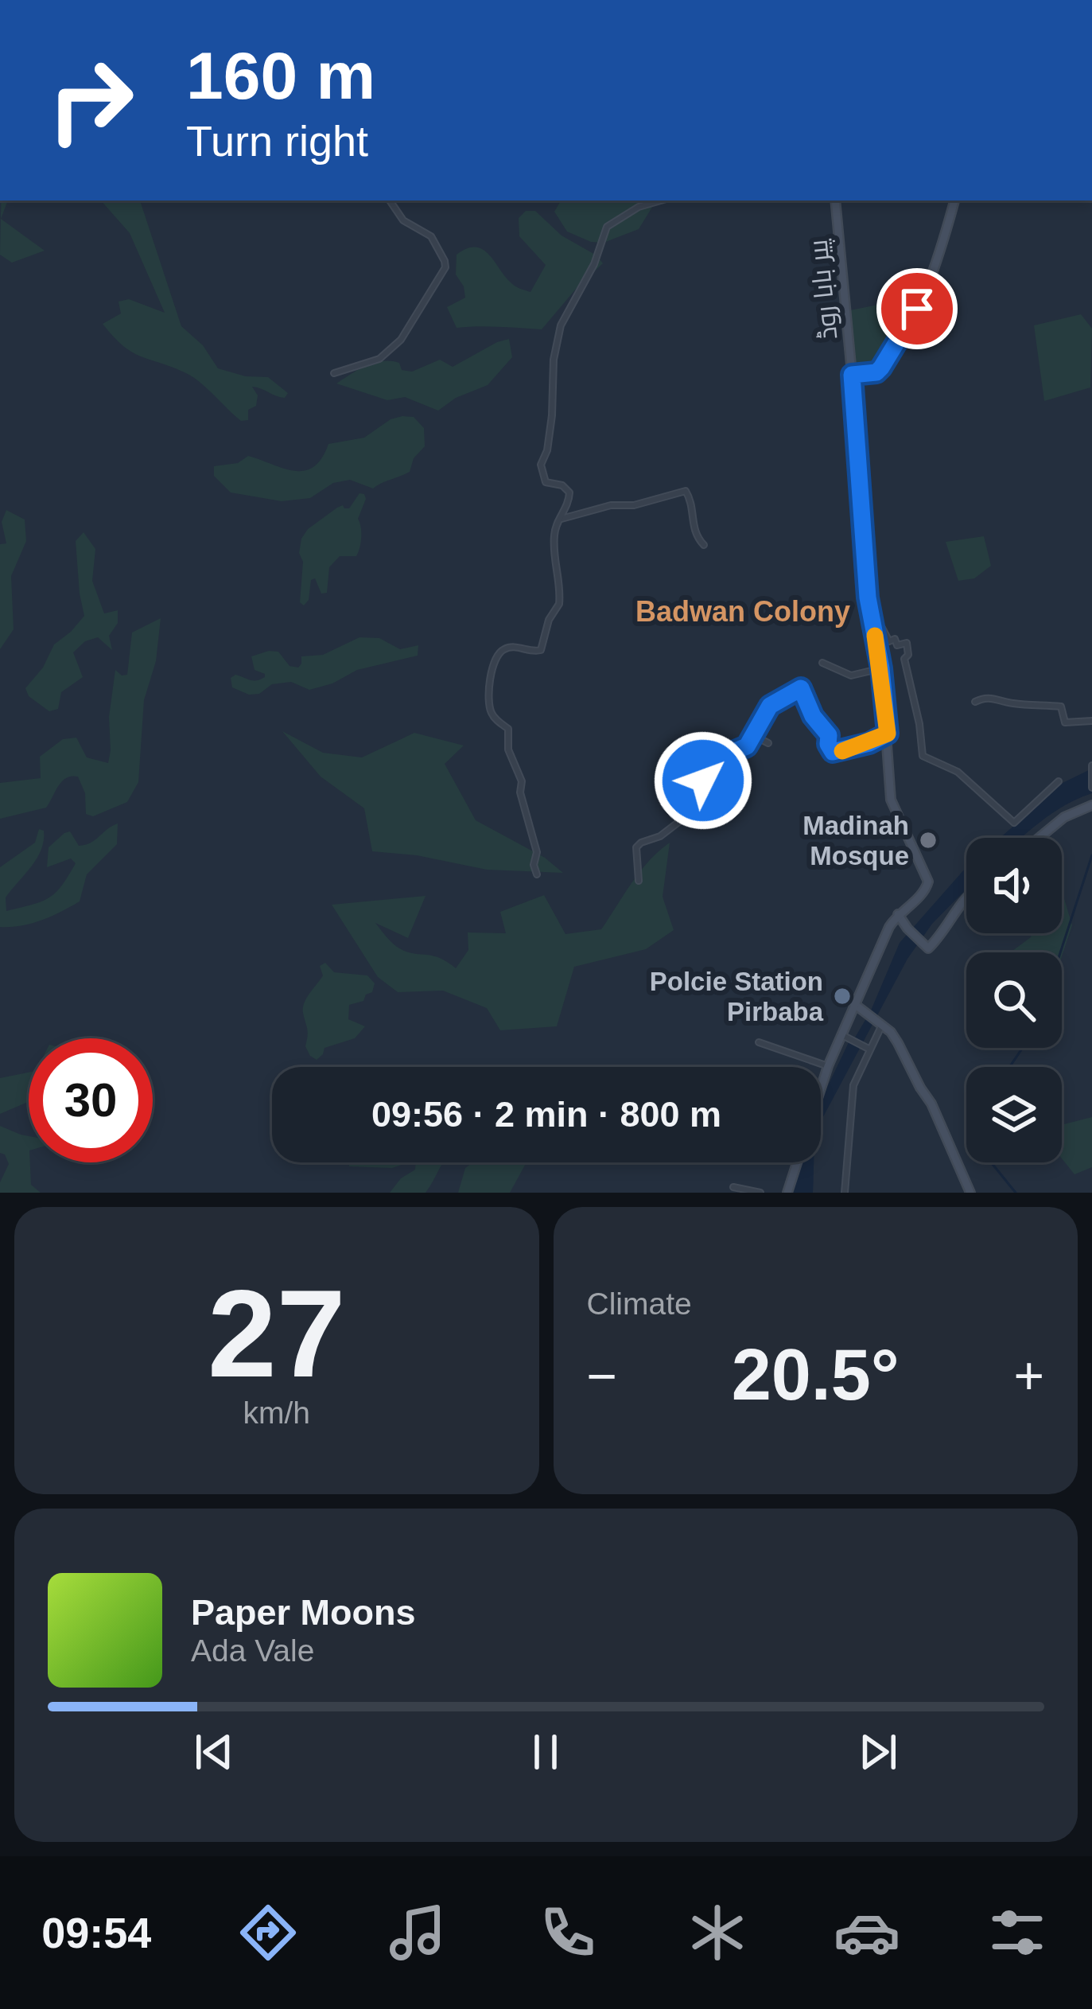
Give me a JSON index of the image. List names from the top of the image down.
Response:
{
  "streets": {
    "main road": ["پیر بابا روڈ"]
  },
  "districts": ["Badwan Colony"],
  "places": ["Madinah Mosque", "Polcie Station Pirbaba"],
  "page": {
    "turn": ["160 m", "Turn right"],
    "limit": "30",
    "trip": "09:56 · 2 min · 800 m",
    "tile": [
      ["27", "km/h"],
      "Climate"
    ],
    "heat": ["−", "20.5°", "+"],
    "song": ["Paper Moons", "Ada Vale"],
    "tabs": "09:54"
  }
}
